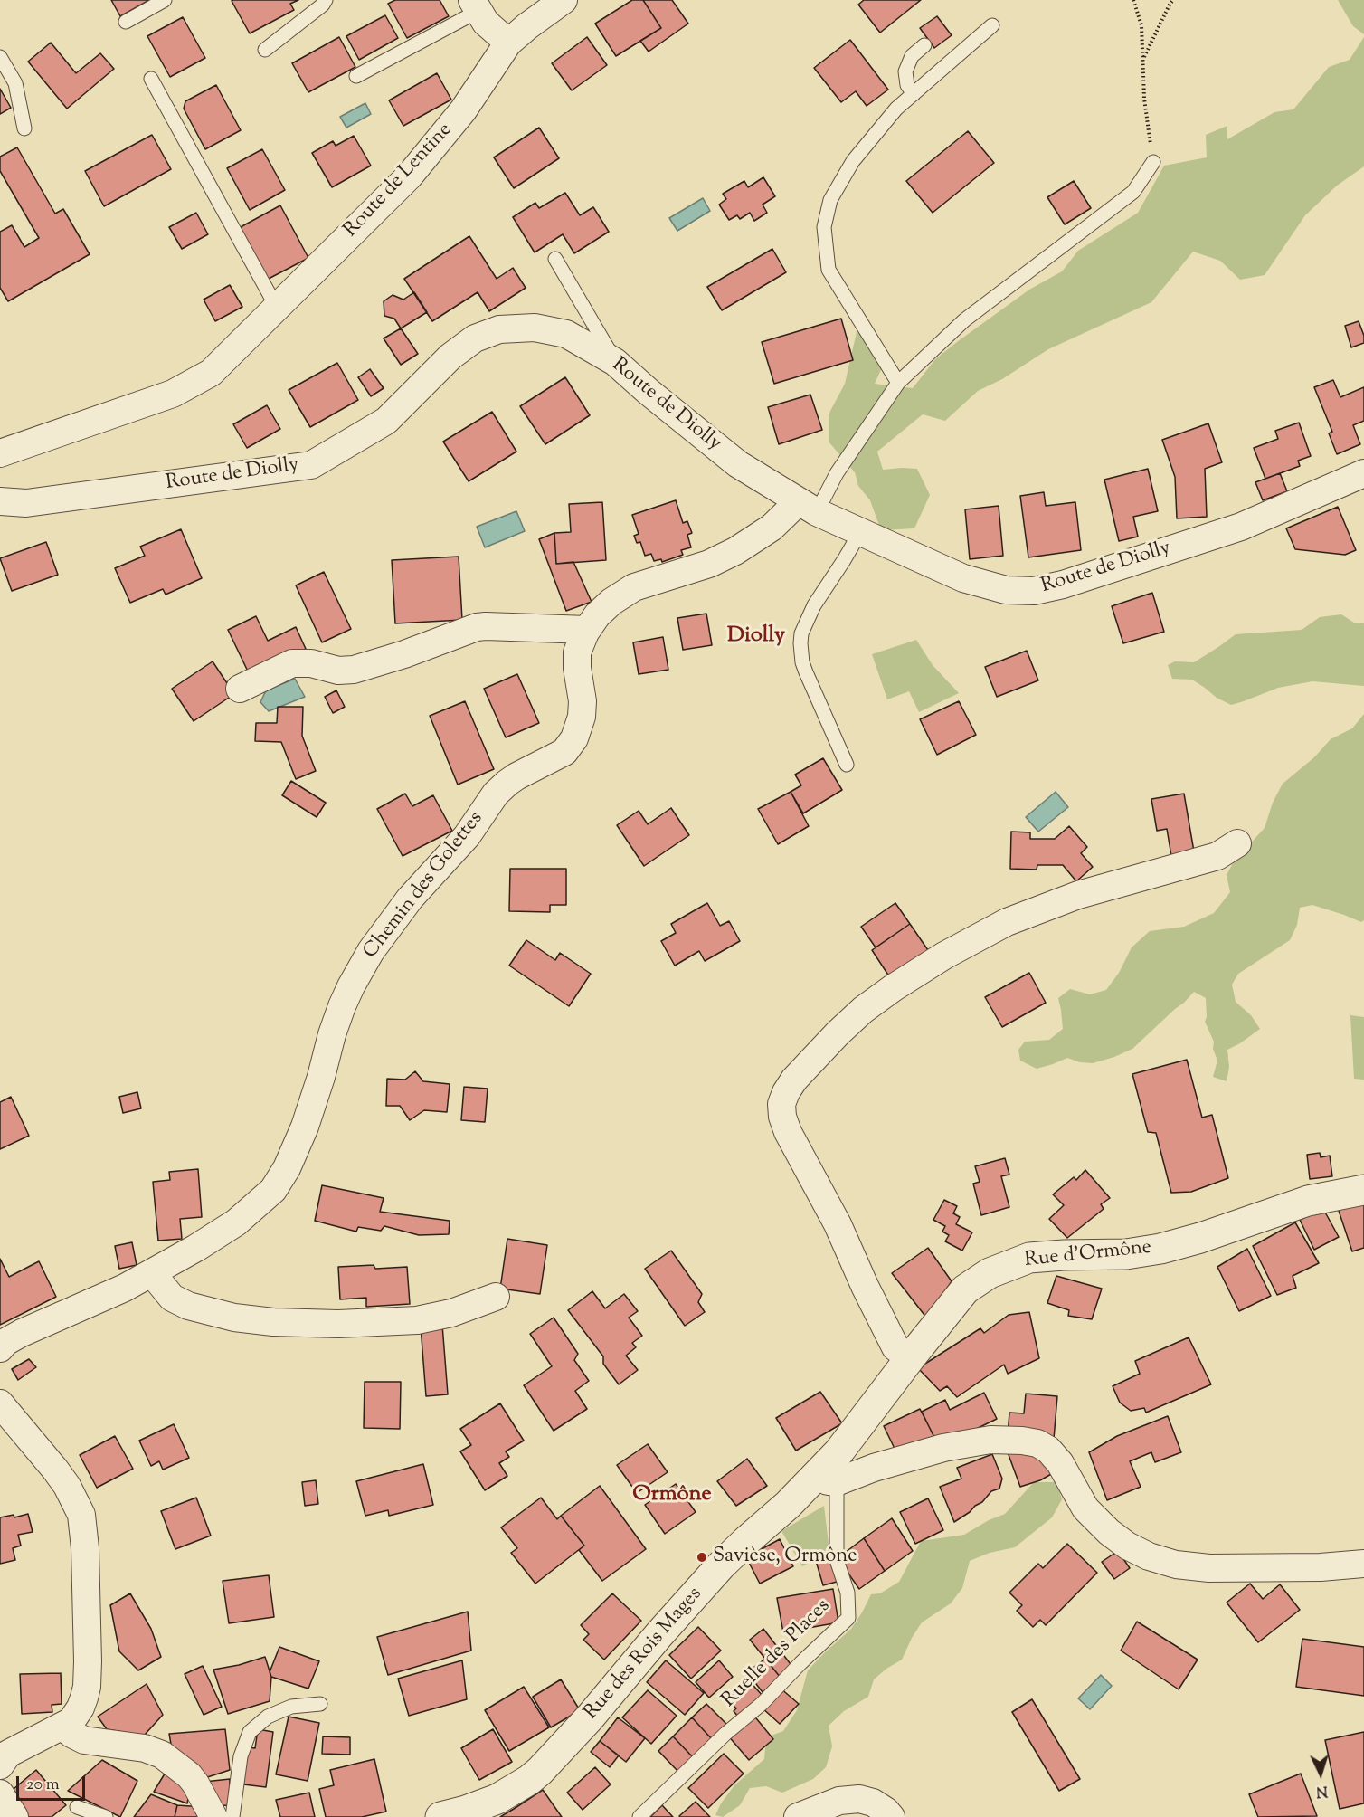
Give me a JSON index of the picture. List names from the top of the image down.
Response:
{
  "streets": {
    "street": [
      "Route de Lentine",
      "Route de Diolly",
      "Chemin des Golettes",
      "Rue d'Ormône",
      "Rue des Rois Mages"
    ],
    "lane": ["Ruelle des Places"]
  },
  "crossings": [
    ["Route de Diolly", "Chemin des Golettes"],
    ["Rue d'Ormône", "Rue des Rois Mages"],
    ["Rue des Rois Mages", "Ruelle des Places"]
  ],
  "districts": ["Diolly", "Ormône"],
  "places": ["Savièse, Ormône"],
  "scale_bar": "20 m",
  "north": "bottom"
}
